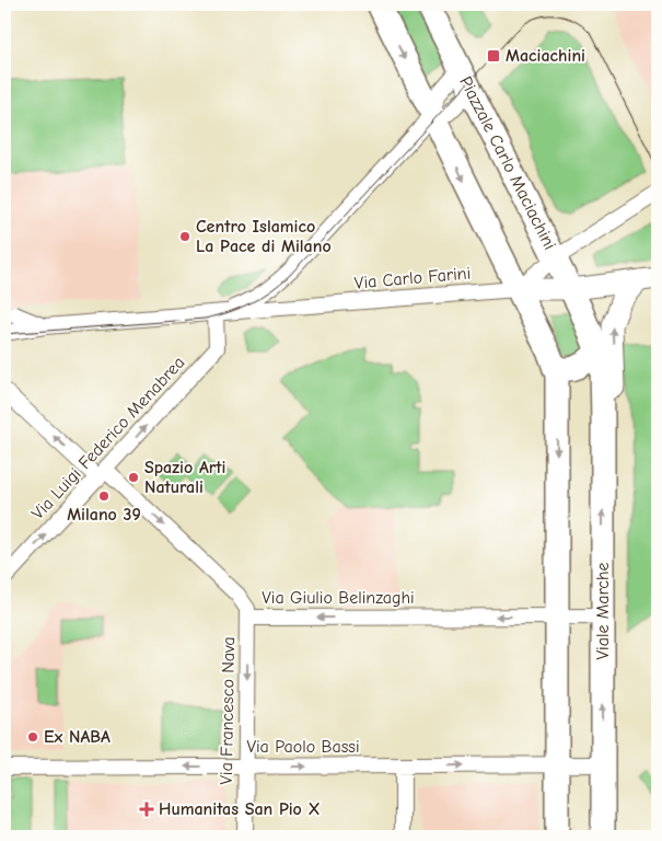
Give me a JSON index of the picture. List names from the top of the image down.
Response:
{
  "streets": {
    "main road": ["Piazzale Carlo Maciachini", "Viale Marche"],
    "street": [
      "Via Carlo Farini",
      "Via Luigi Federico Menabrea",
      "Via Giulio Belinzaghi",
      "Via Francesco Nava",
      "Via Paolo Bassi"
    ]
  },
  "crossings": [
    ["Piazzale Carlo Maciachini", "Via Carlo Farini"],
    ["Piazzale Carlo Maciachini", "Viale Marche"],
    ["Via Carlo Farini", "Via Luigi Federico Menabrea"],
    ["Via Luigi Federico Menabrea", "Via Giulio Belinzaghi"],
    ["Via Giulio Belinzaghi", "Viale Marche"],
    ["Via Giulio Belinzaghi", "Via Francesco Nava"],
    ["Viale Marche", "Via Paolo Bassi"],
    ["Via Francesco Nava", "Via Paolo Bassi"]
  ],
  "one_way": ["Via Luigi Federico Menabrea", "Via Francesco Nava"],
  "places": {
    "transit": ["Maciachini"],
    "other": [
      "Centro Islamico La Pace di Milano",
      "Spazio Arti Naturali",
      "Milano 39",
      "Ex NABA"
    ],
    "health": ["Humanitas San Pio X"]
  }
}
